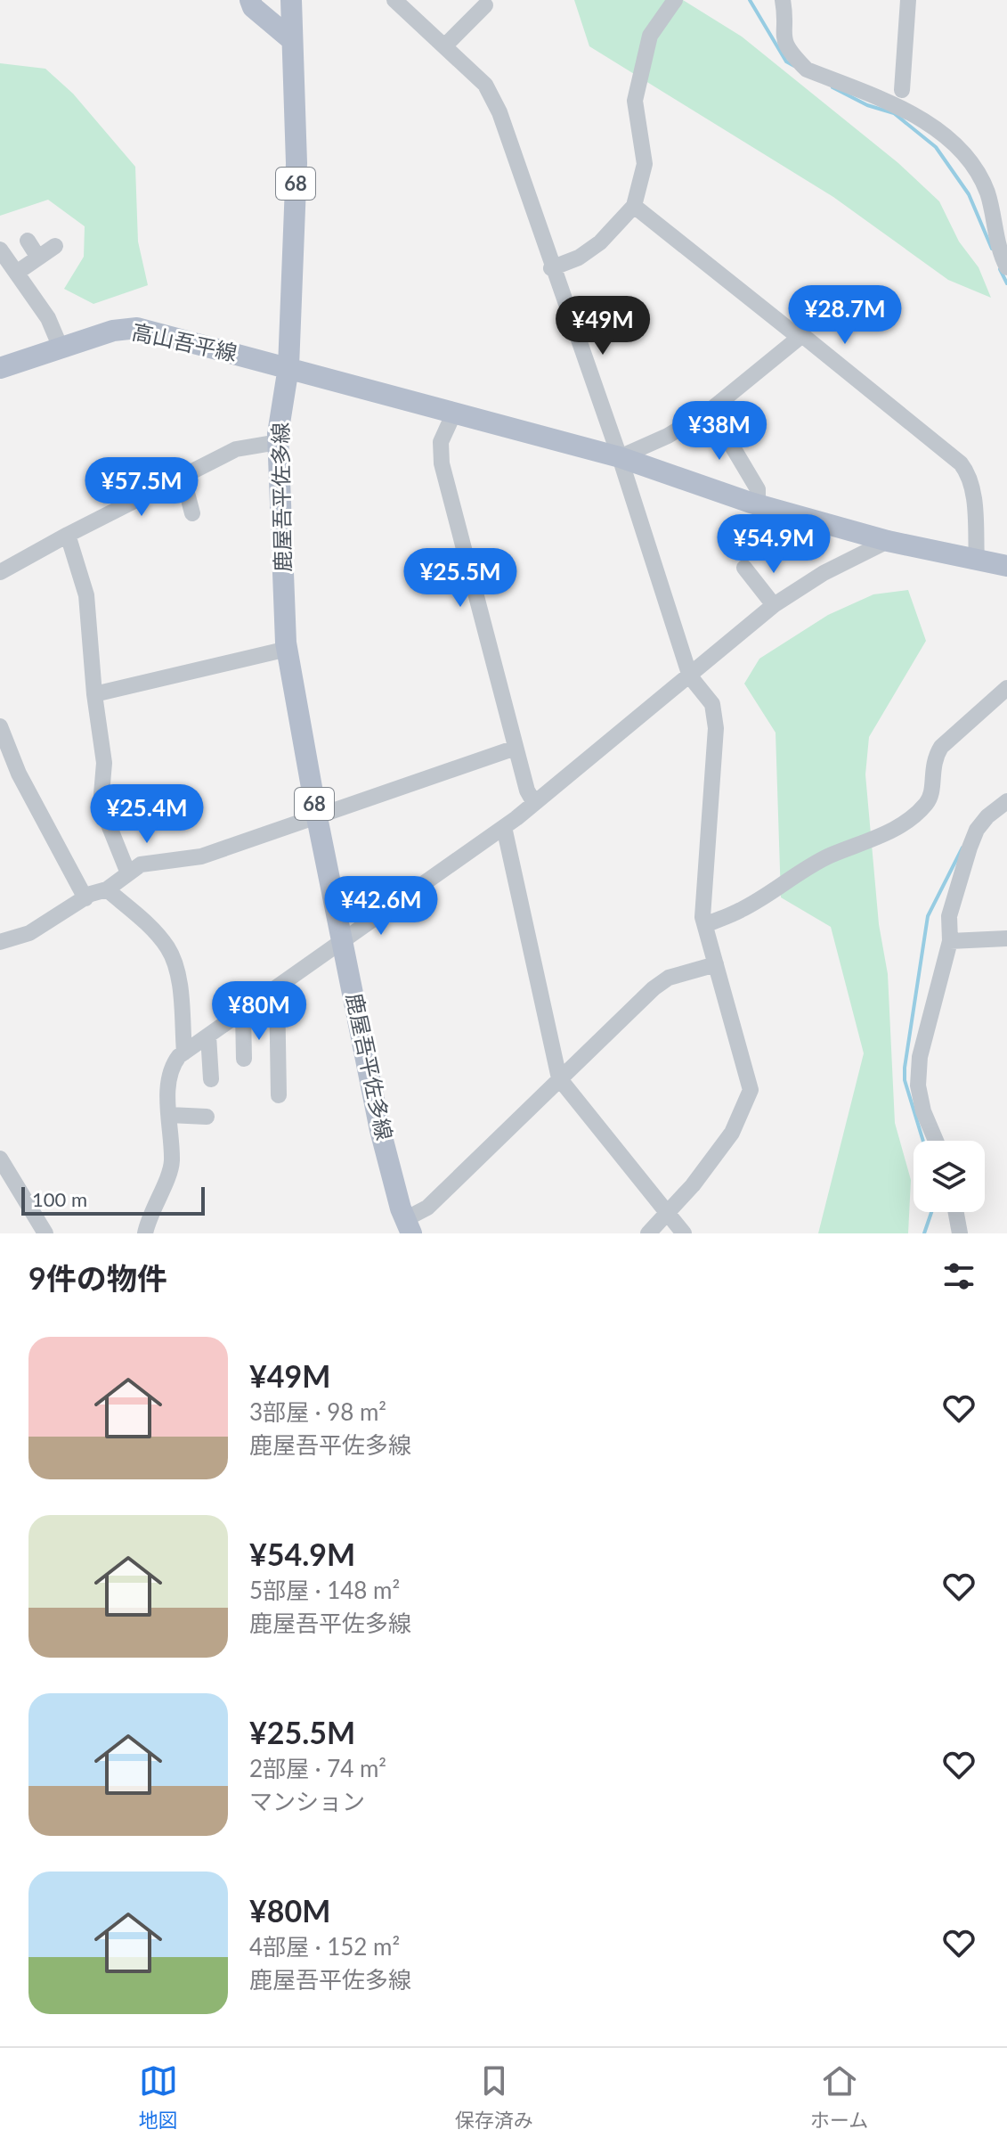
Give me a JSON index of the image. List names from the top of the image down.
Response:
{
  "streets": {
    "main road": ["68", "高山吾平線", "鹿屋吾平佐多線"]
  },
  "crossings": [
    ["68", "高山吾平線"],
    ["68", "鹿屋吾平佐多線"],
    ["高山吾平線", "鹿屋吾平佐多線"]
  ],
  "scale_bar": "100 m",
  "page": {
    "price": [
      "¥28.7M",
      "¥49M",
      "¥38M",
      "¥57.5M",
      "¥54.9M",
      "¥25.5M",
      "¥25.4M",
      "¥42.6M",
      "¥80M"
    ],
    "scale": "100 m",
    "heading": "9件の物件",
    "list": [
      {
        "name": "¥49M",
        "note": "3部屋 · 98 m² · 鹿屋吾平佐多線"
      },
      {
        "name": "¥54.9M",
        "note": "5部屋 · 148 m² · 鹿屋吾平佐多線"
      },
      {
        "name": "¥25.5M",
        "note": "2部屋 · 74 m² · マンション"
      },
      {
        "name": "¥80M",
        "note": "4部屋 · 152 m² · 鹿屋吾平佐多線"
      }
    ],
    "tabs": ["地図", "保存済み", "ホーム"]
  }
}
